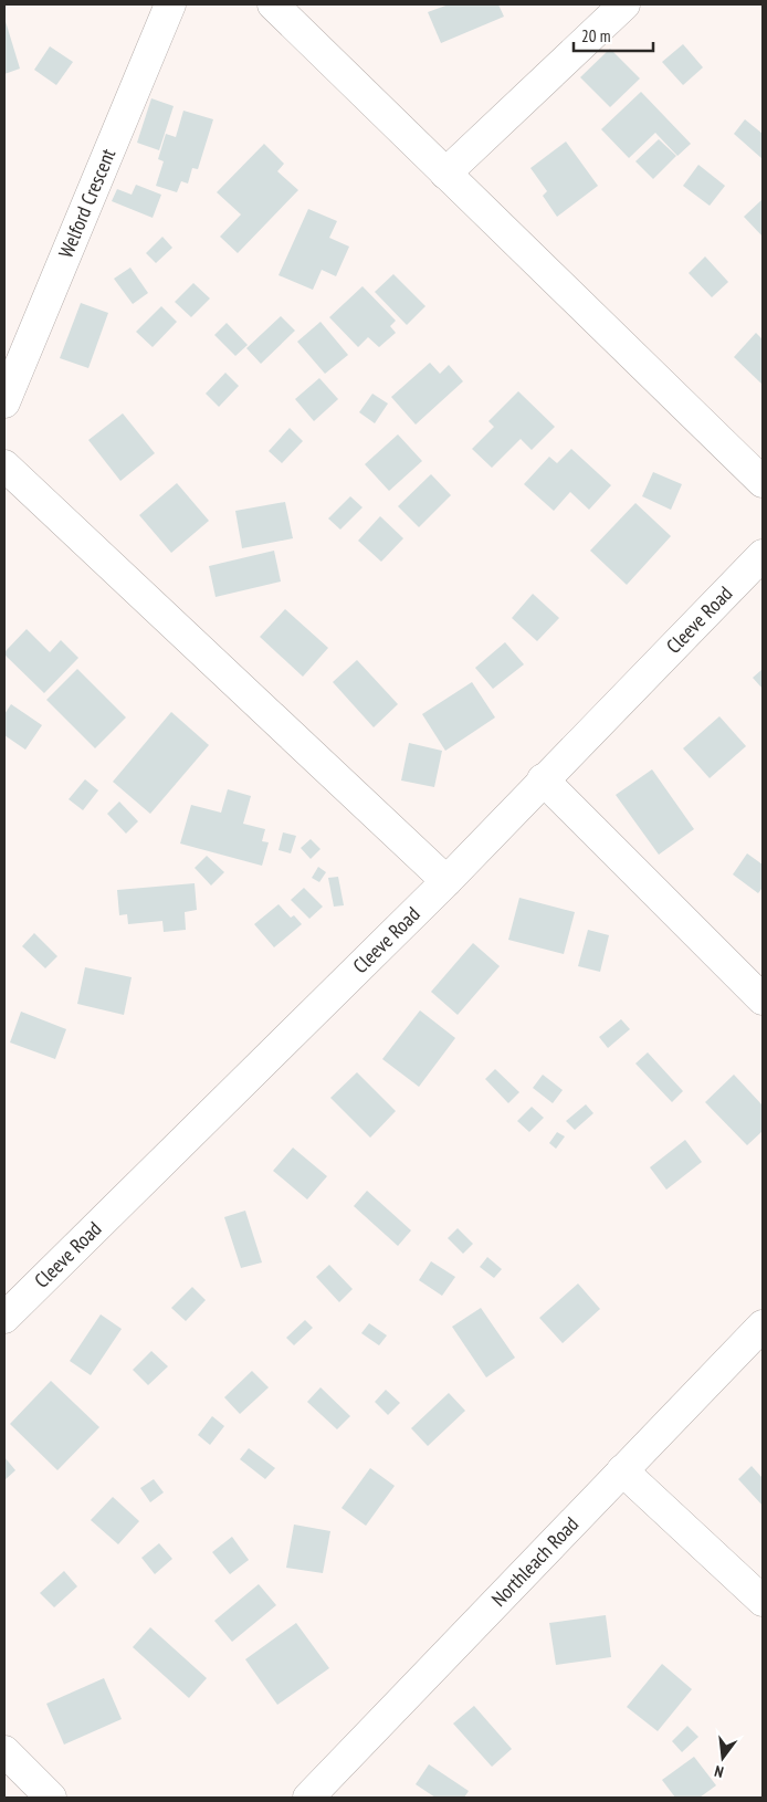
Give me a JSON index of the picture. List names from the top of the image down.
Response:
{
  "streets": {
    "street": ["Welford Crescent", "Cleeve Road", "Northleach Road"]
  },
  "scale_bar": "20 m",
  "north": "bottom"
}
